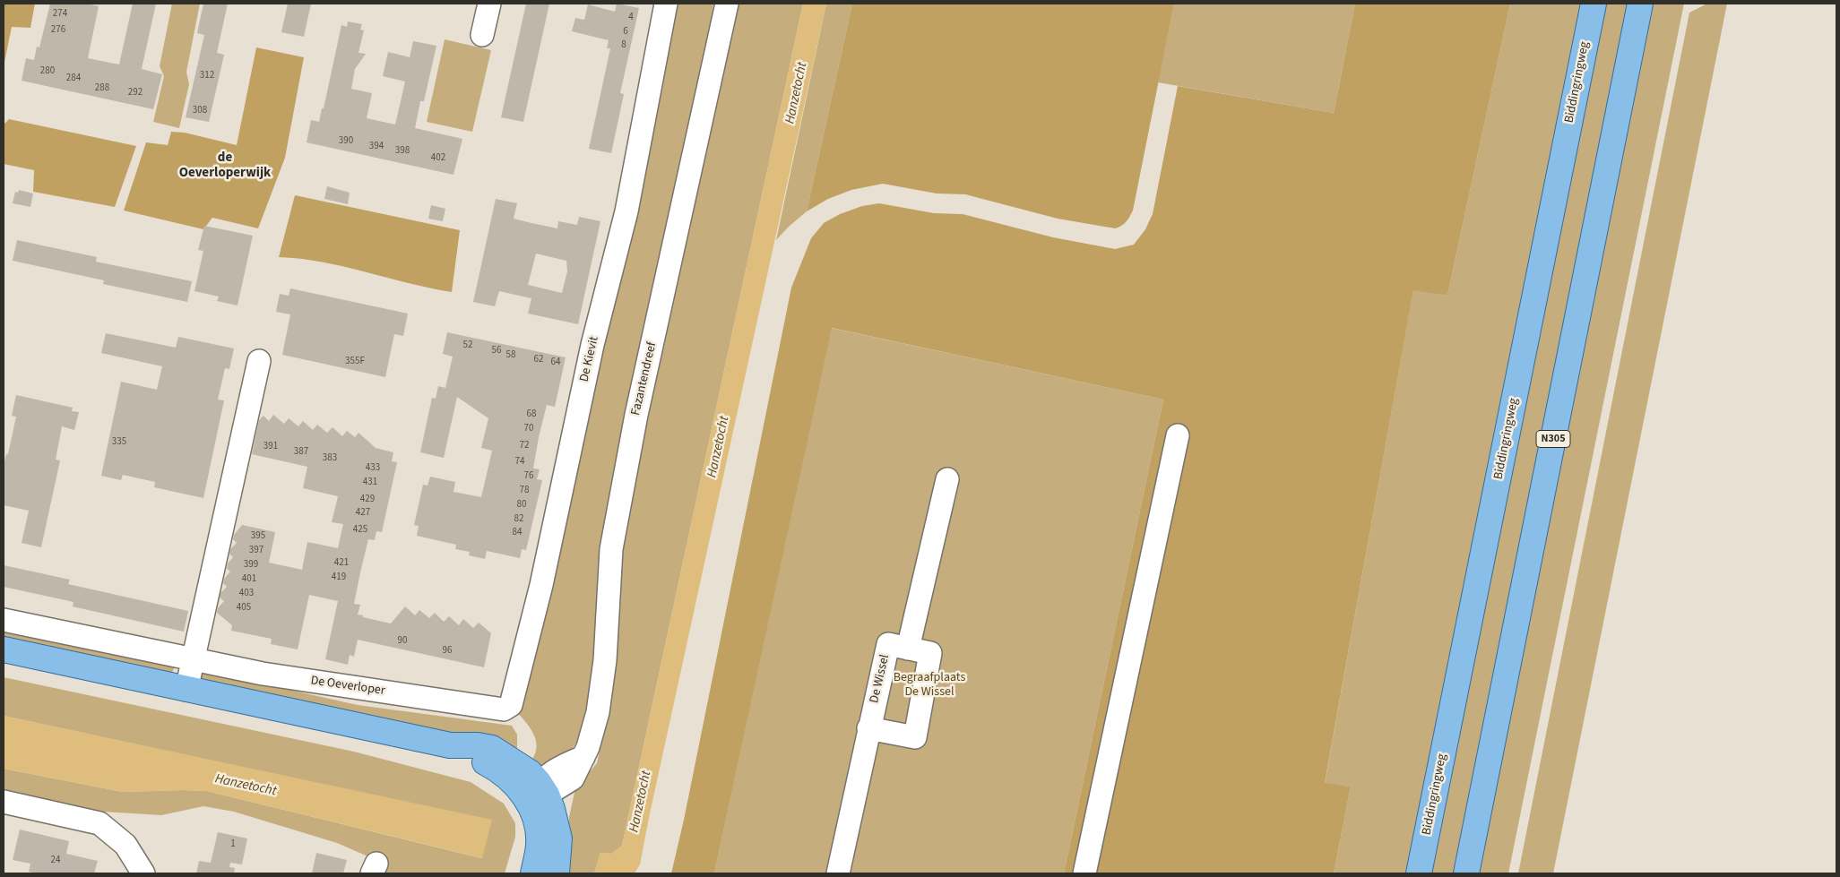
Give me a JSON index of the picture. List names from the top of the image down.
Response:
{
  "streets": {
    "main road": ["Biddingringweg", "N305"],
    "street": [
      "De Kievit",
      "Fazantendreef",
      "De Wissel",
      "De Oeverloper"
    ]
  },
  "crossings": [
    ["De Kievit", "De Oeverloper"]
  ],
  "districts": ["de Oeverloperwijk"],
  "water": ["Hanzetocht"],
  "parks": ["Begraafplaats De Wissel"],
  "house_numbers": [
    "274",
    "4",
    "276",
    "6",
    "8",
    "280",
    "312",
    "284",
    "288",
    "292",
    "308",
    "390",
    "394",
    "398",
    "402",
    "52",
    "56",
    "58",
    "62",
    "355F",
    "64",
    "68",
    "70",
    "335",
    "72",
    "391",
    "387",
    "383",
    "74",
    "433",
    "76",
    "431",
    "78",
    "429",
    "80",
    "427",
    "82",
    "425",
    "84",
    "395",
    "397",
    "421",
    "399",
    "419",
    "401",
    "403",
    "405",
    "90",
    "96",
    "1",
    "24"
  ]
}
